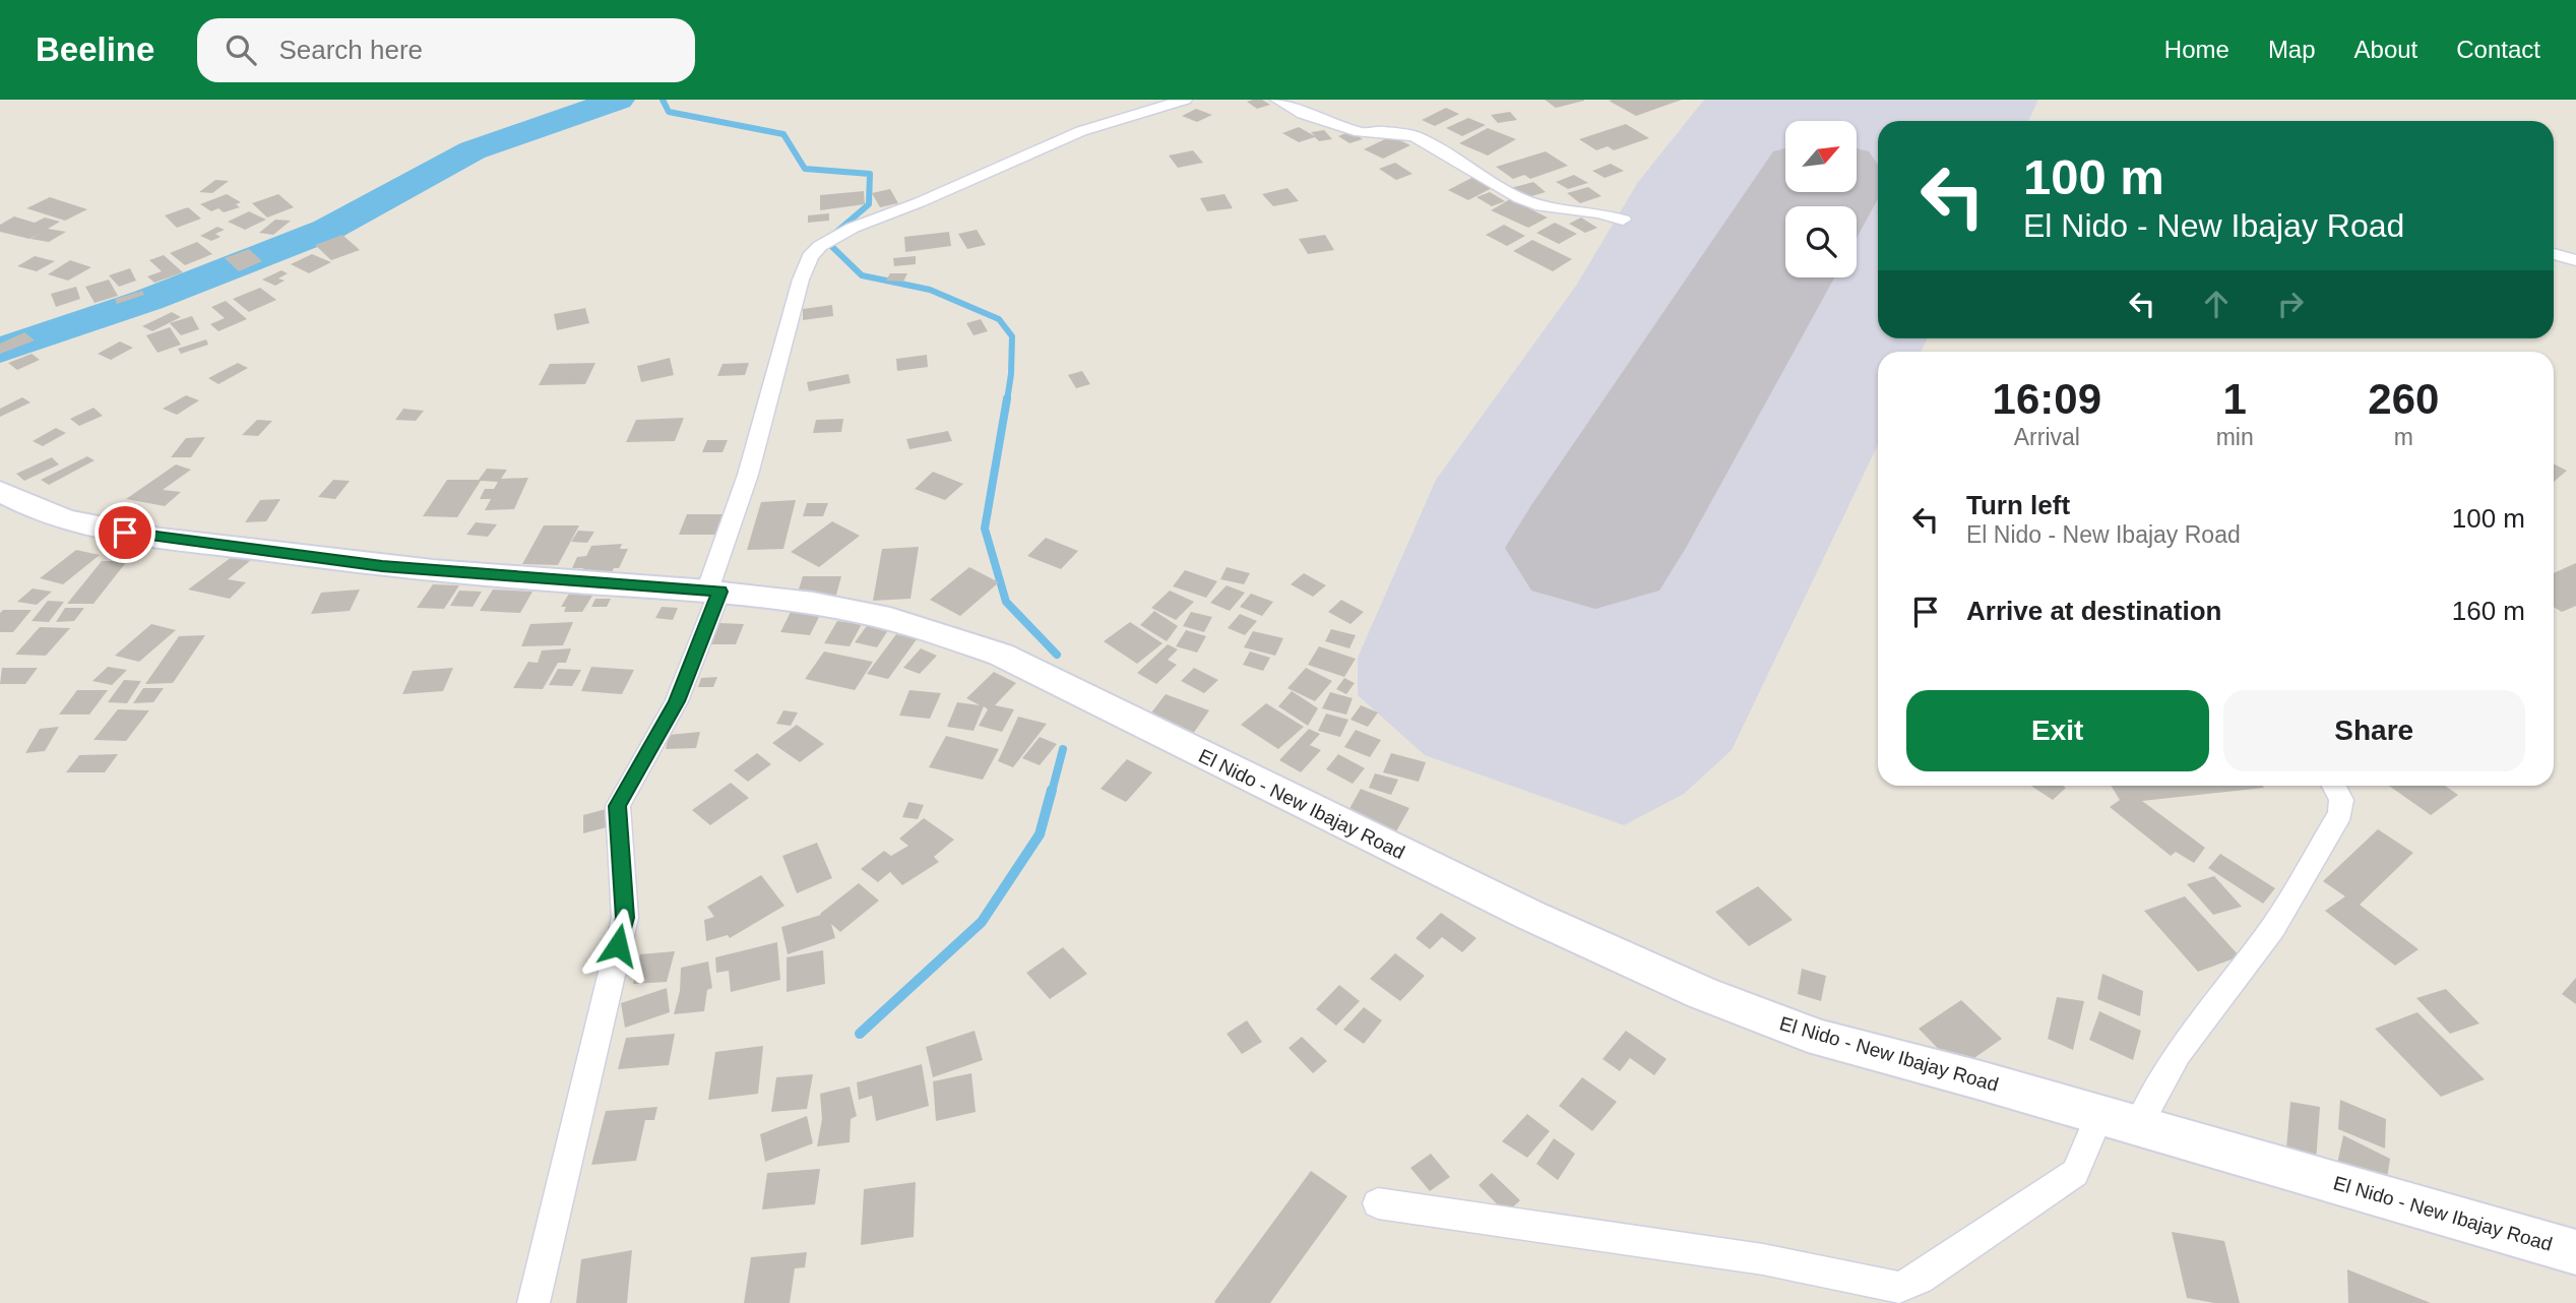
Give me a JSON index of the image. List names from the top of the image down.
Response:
{
  "streets": {
    "main road": ["El Nido - New Ibajay Road"]
  },
  "north": "top right",
  "page": {
    "header": "Beeline",
    "search": "Search here",
    "nav": [
      "Home",
      "Map",
      "About",
      "Contact"
    ],
    "turn": ["100 m", "El Nido - New Ibajay Road"],
    "eta": [
      "16:09",
      "Arrival",
      "1",
      "min",
      "260",
      "m"
    ],
    "list": [
      {
        "name": "Turn left",
        "note": "El Nido - New Ibajay Road",
        "value": "100 m"
      },
      {
        "name": "Arrive at destination",
        "value": "160 m"
      }
    ],
    "buttons": ["Exit", "Share"]
  }
}
